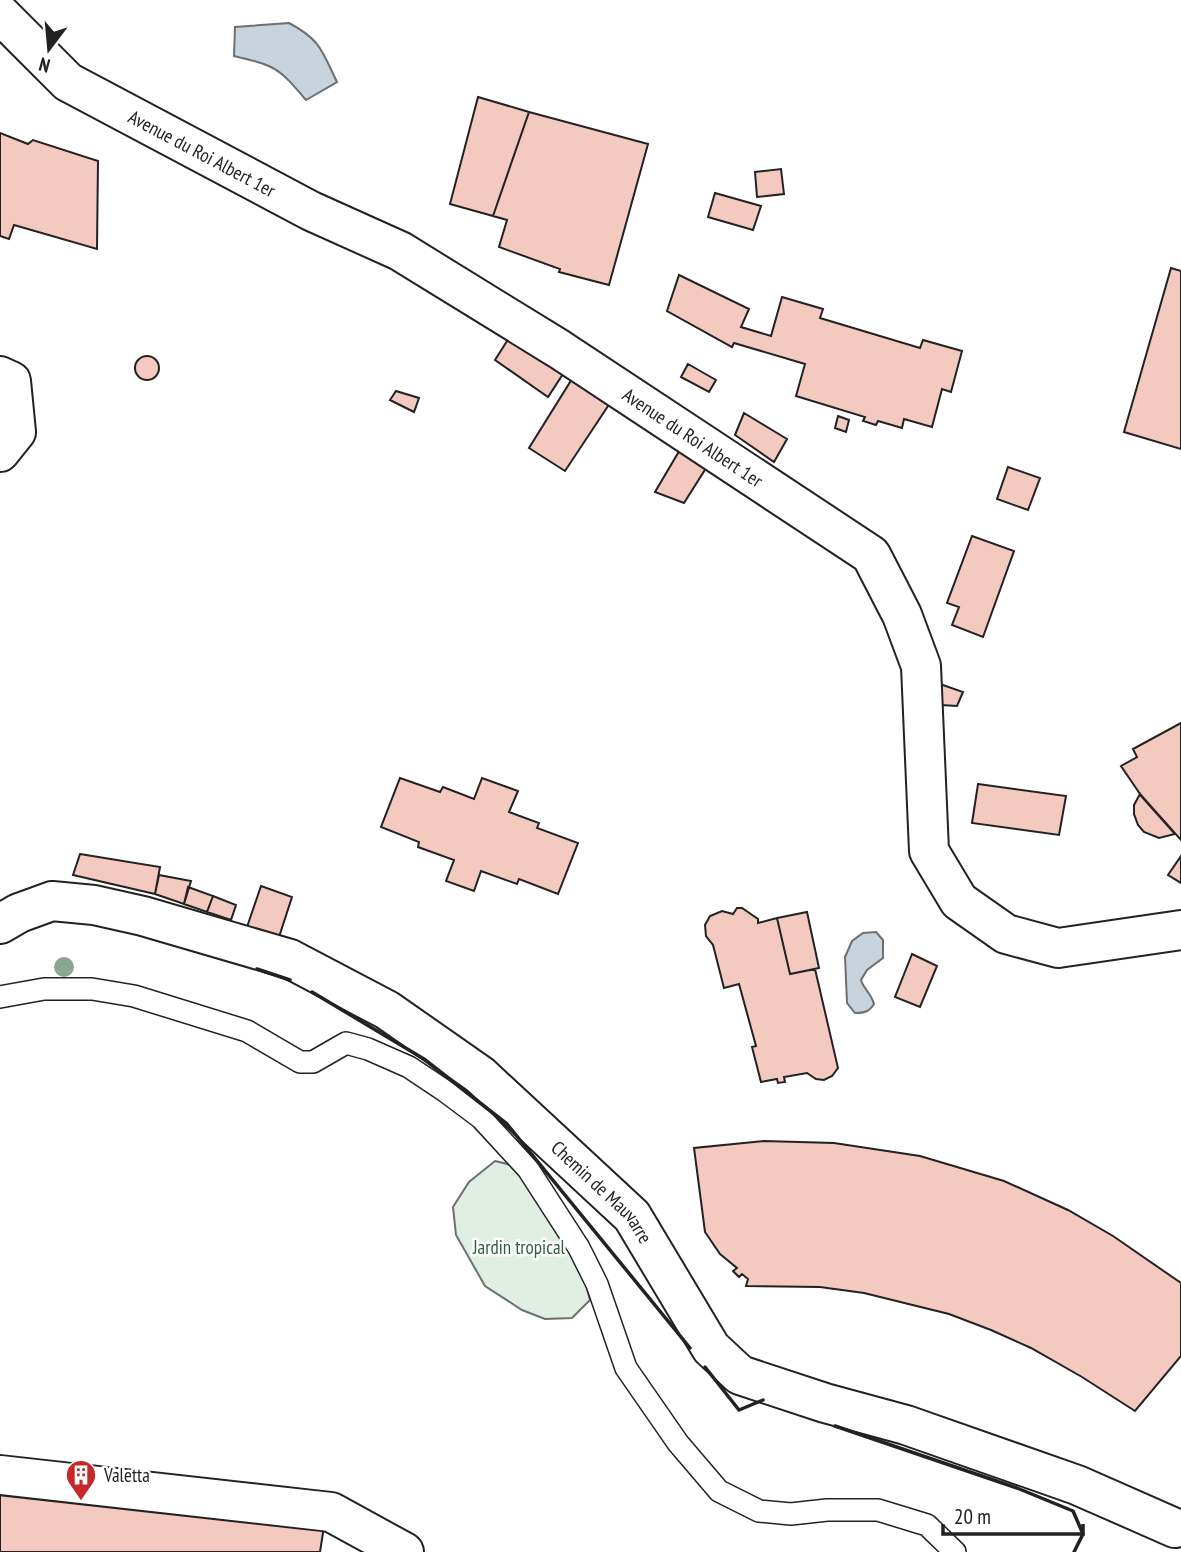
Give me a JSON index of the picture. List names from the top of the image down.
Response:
{
  "streets": {
    "street": ["Avenue du Roi Albert 1er", "Chemin de Mauvarre"]
  },
  "parks": ["Jardin tropical"],
  "places": {
    "building": ["Valetta"]
  },
  "scale_bar": "20 m",
  "north": "bottom"
}
